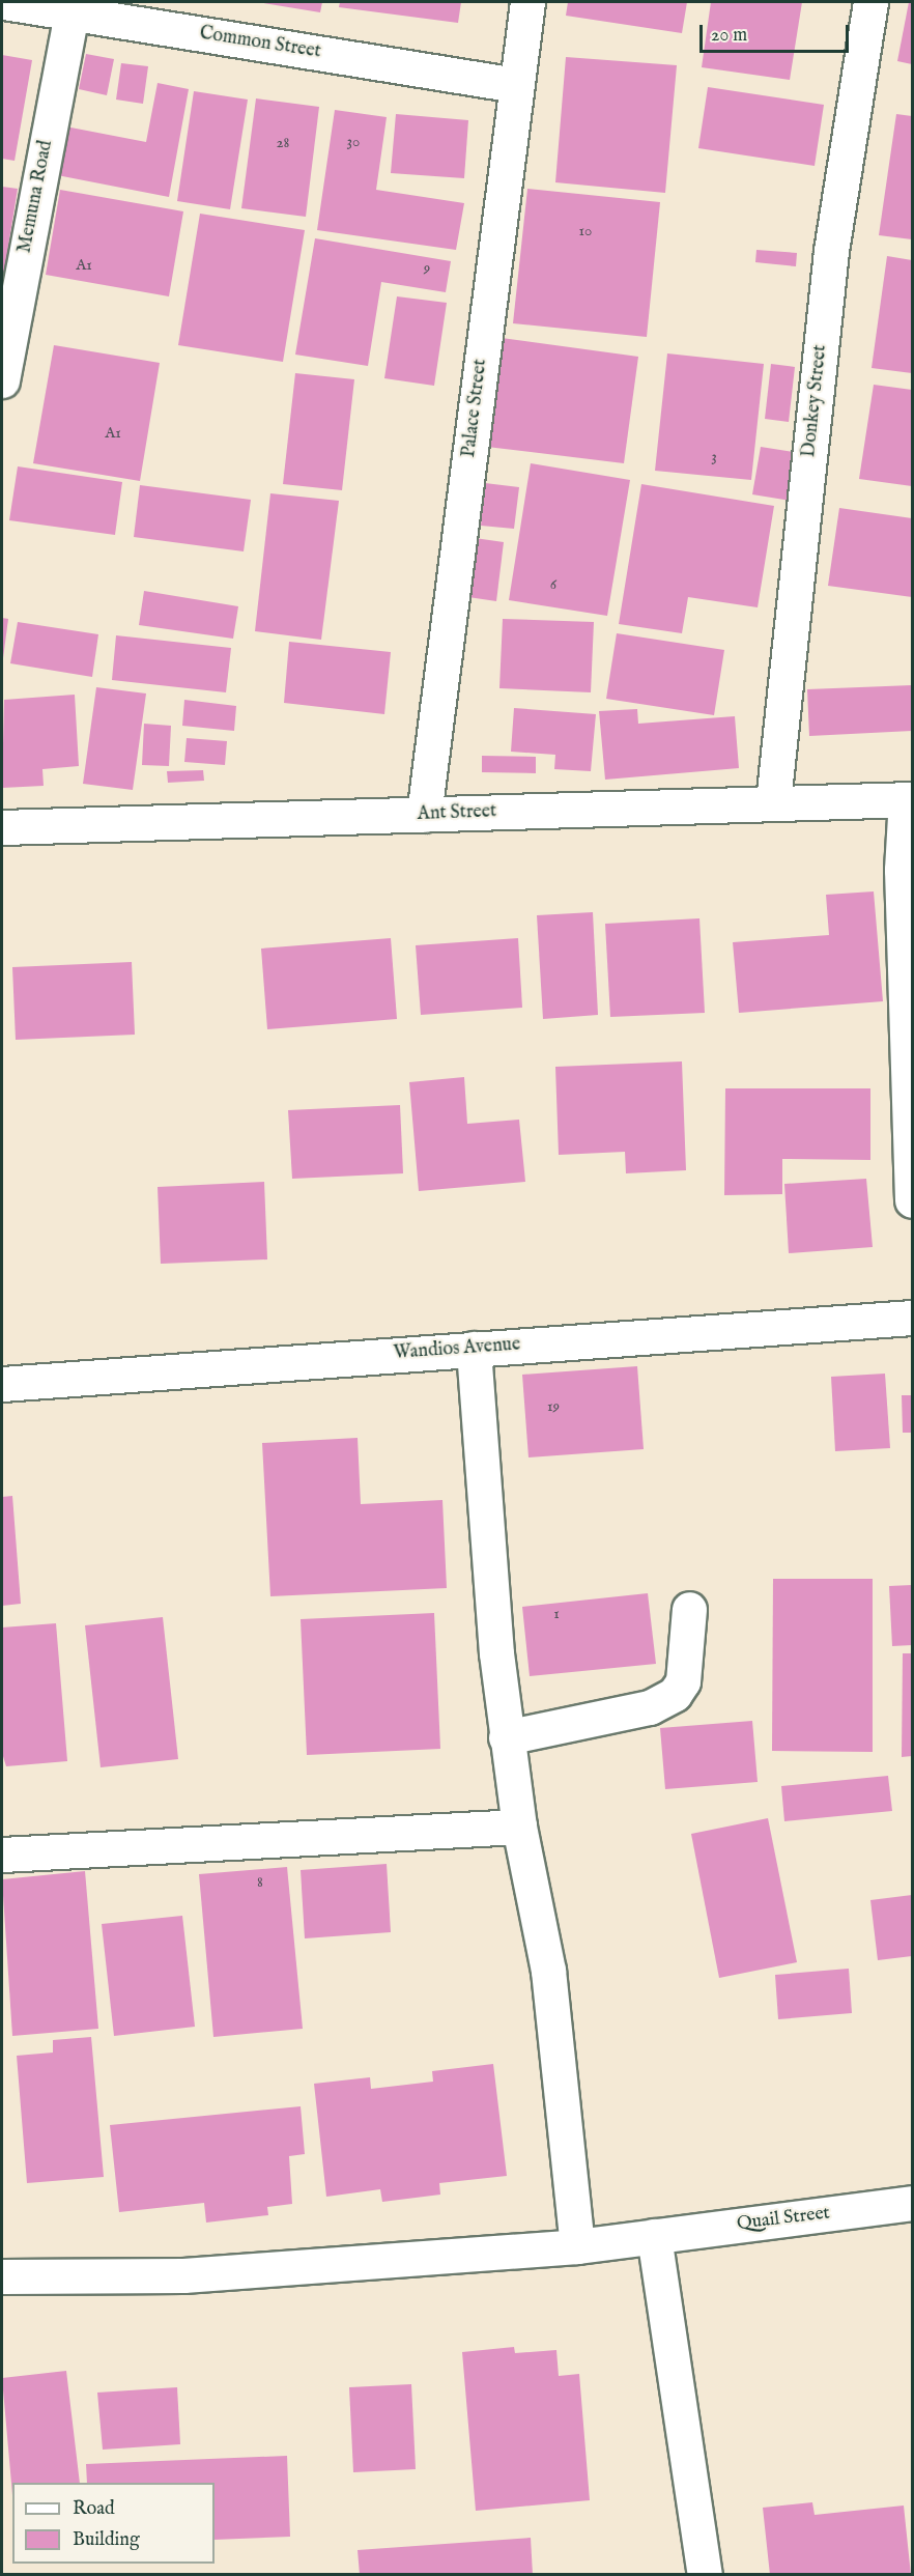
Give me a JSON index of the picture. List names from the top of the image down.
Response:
{
  "streets": {
    "street": [
      "Common Street",
      "Memuna Road",
      "Donkey Street",
      "Palace Street",
      "Ant Street",
      "Wandios Avenue",
      "Quail Street"
    ]
  },
  "crossings": [
    ["Common Street", "Memuna Road"],
    ["Common Street", "Palace Street"],
    ["Donkey Street", "Ant Street"],
    ["Palace Street", "Ant Street"]
  ],
  "house_numbers": [
    "30",
    "28",
    "10",
    "A1",
    "9",
    "A1",
    "3",
    "6",
    "19",
    "1",
    "8"
  ],
  "legend": ["Road", "Building"],
  "scale_bar": "20 m"
}
